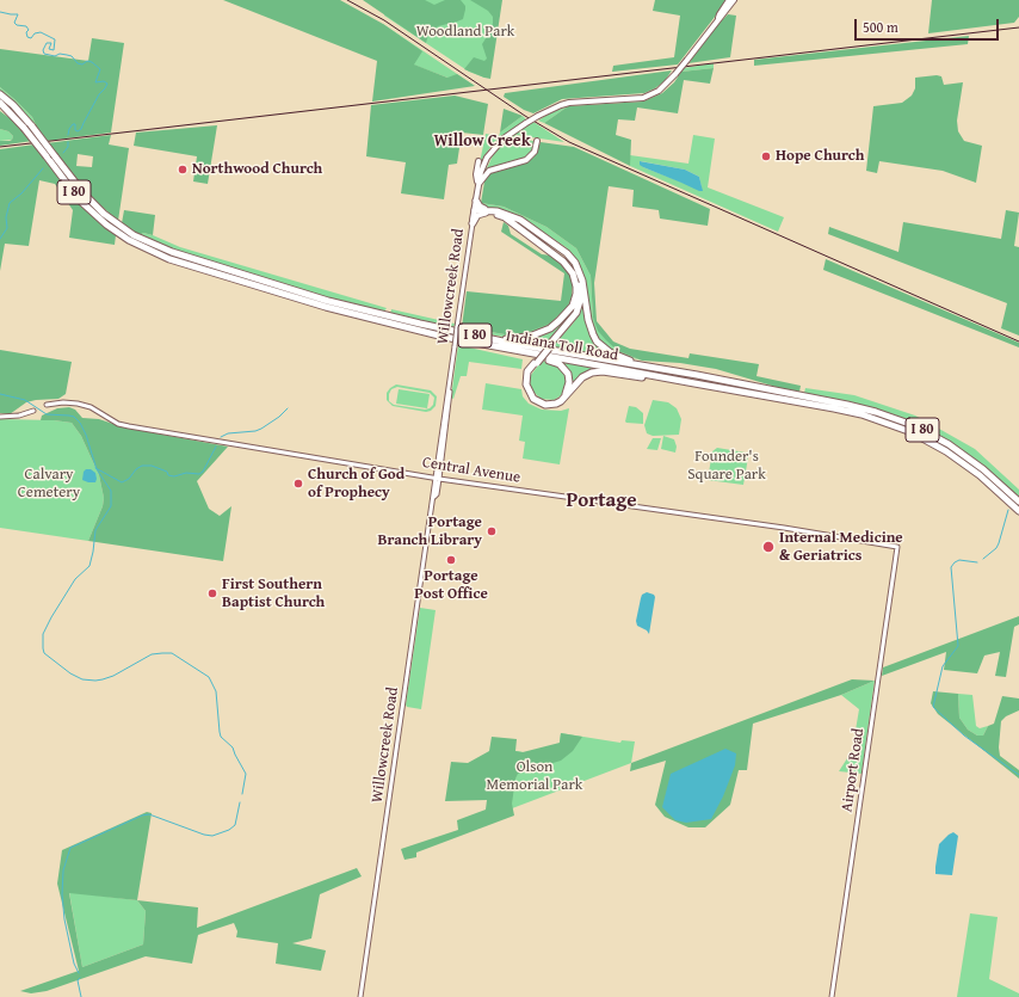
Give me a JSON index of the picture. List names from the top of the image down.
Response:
{
  "streets": {
    "highway": ["I 80", "Indiana Toll Road"],
    "main road": ["Willowcreek Road", "Central Avenue", "Airport Road"]
  },
  "crossings": [
    ["Willowcreek Road", "Central Avenue"],
    ["Central Avenue", "Airport Road"]
  ],
  "districts": ["Willow Creek", "Portage"],
  "parks": [
    "Woodland Park",
    "Founder's Square Park",
    "Calvary Cemetery",
    "Olson Memorial Park"
  ],
  "places": [
    "Hope Church",
    "Northwood Church",
    "Church of God of Prophecy",
    "Portage Branch Library",
    "Internal Medicine & Geriatrics",
    "Portage Post Office",
    "First Southern Baptist Church"
  ],
  "scale_bar": "500 m"
}
